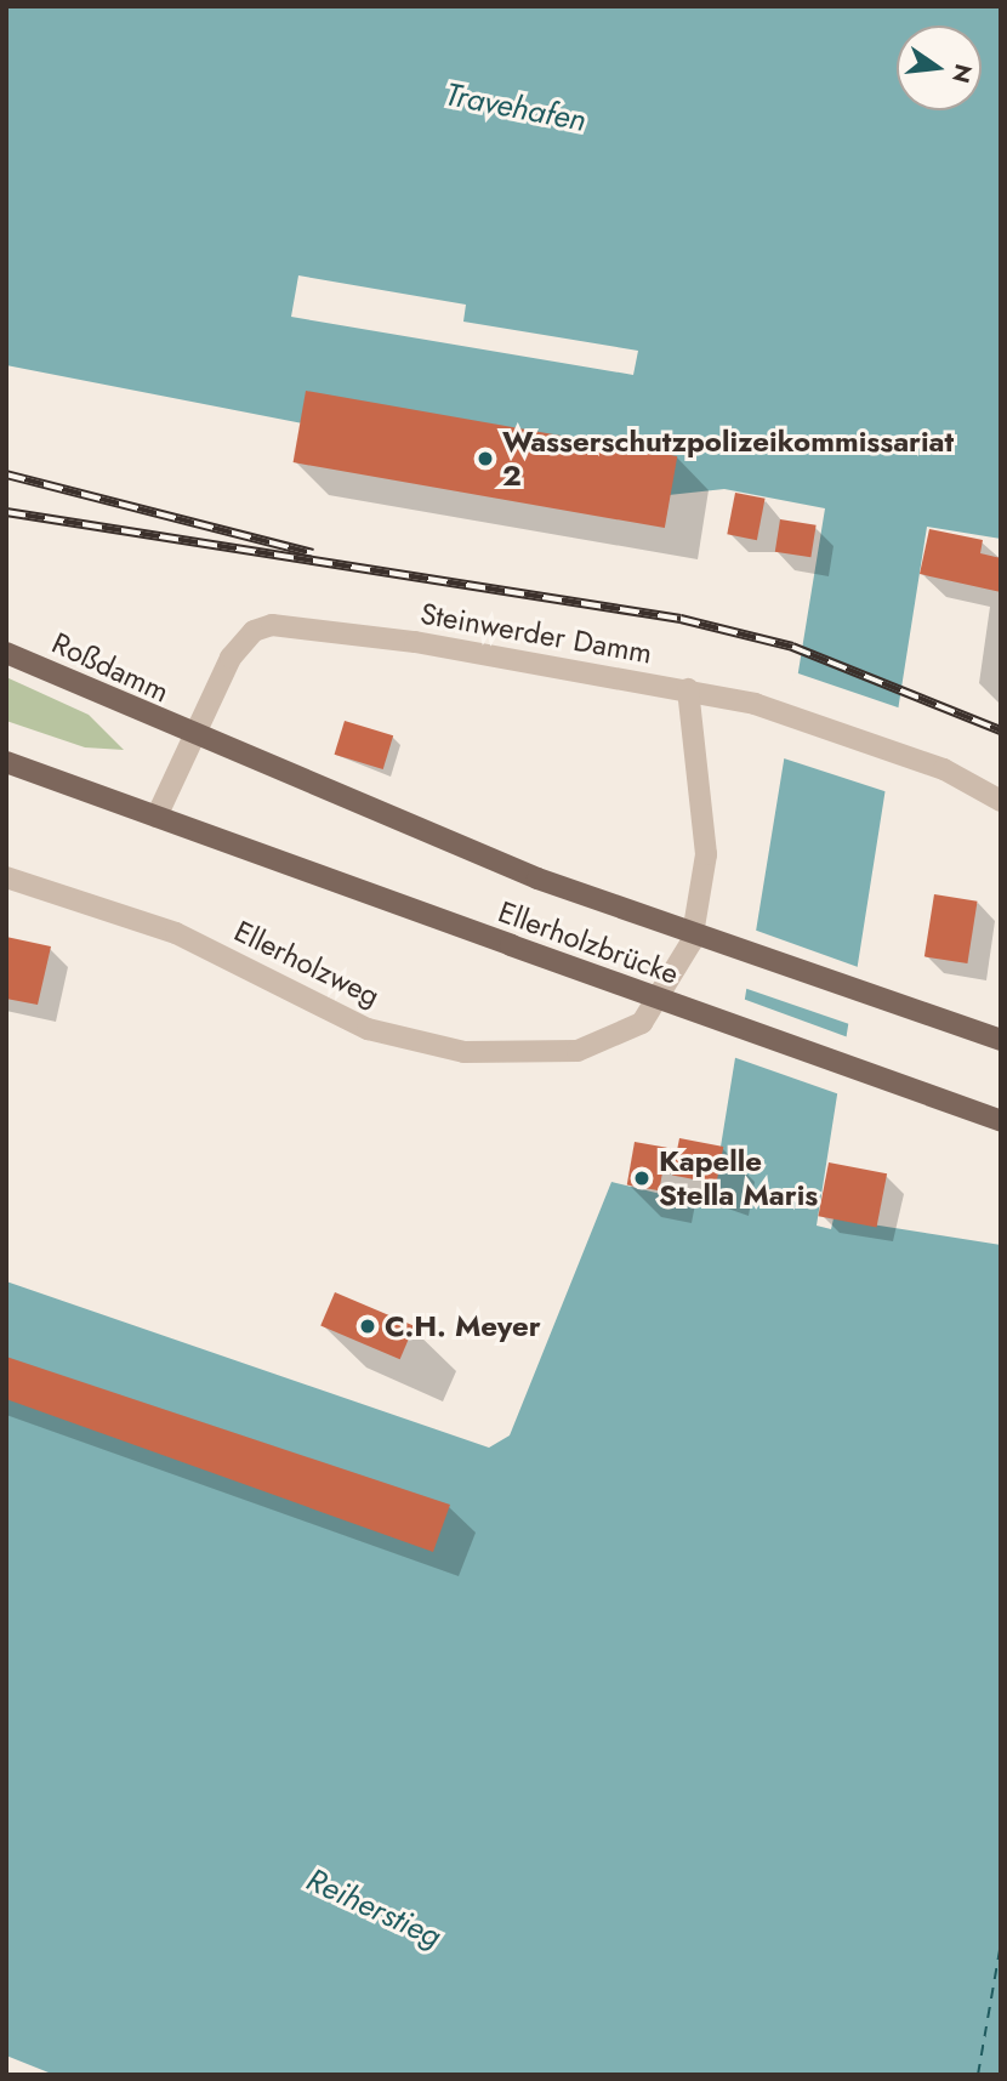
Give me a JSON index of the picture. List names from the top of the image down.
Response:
{
  "streets": {
    "main road": ["Roßdamm", "Ellerholzbrücke"],
    "street": ["Steinwerder Damm", "Ellerholzweg"]
  },
  "crossings": [
    ["Steinwerder Damm", "Roßdamm"],
    ["Steinwerder Damm", "Ellerholzbrücke"],
    ["Steinwerder Damm", "Ellerholzweg"],
    ["Roßdamm", "Ellerholzbrücke"]
  ],
  "water": ["Travehafen", "Reiherstieg"],
  "places": ["Wasserschutzpolizeikommissariat 2", "Kapelle Stella Maris", "C.H. Meyer"],
  "north": "right"
}
